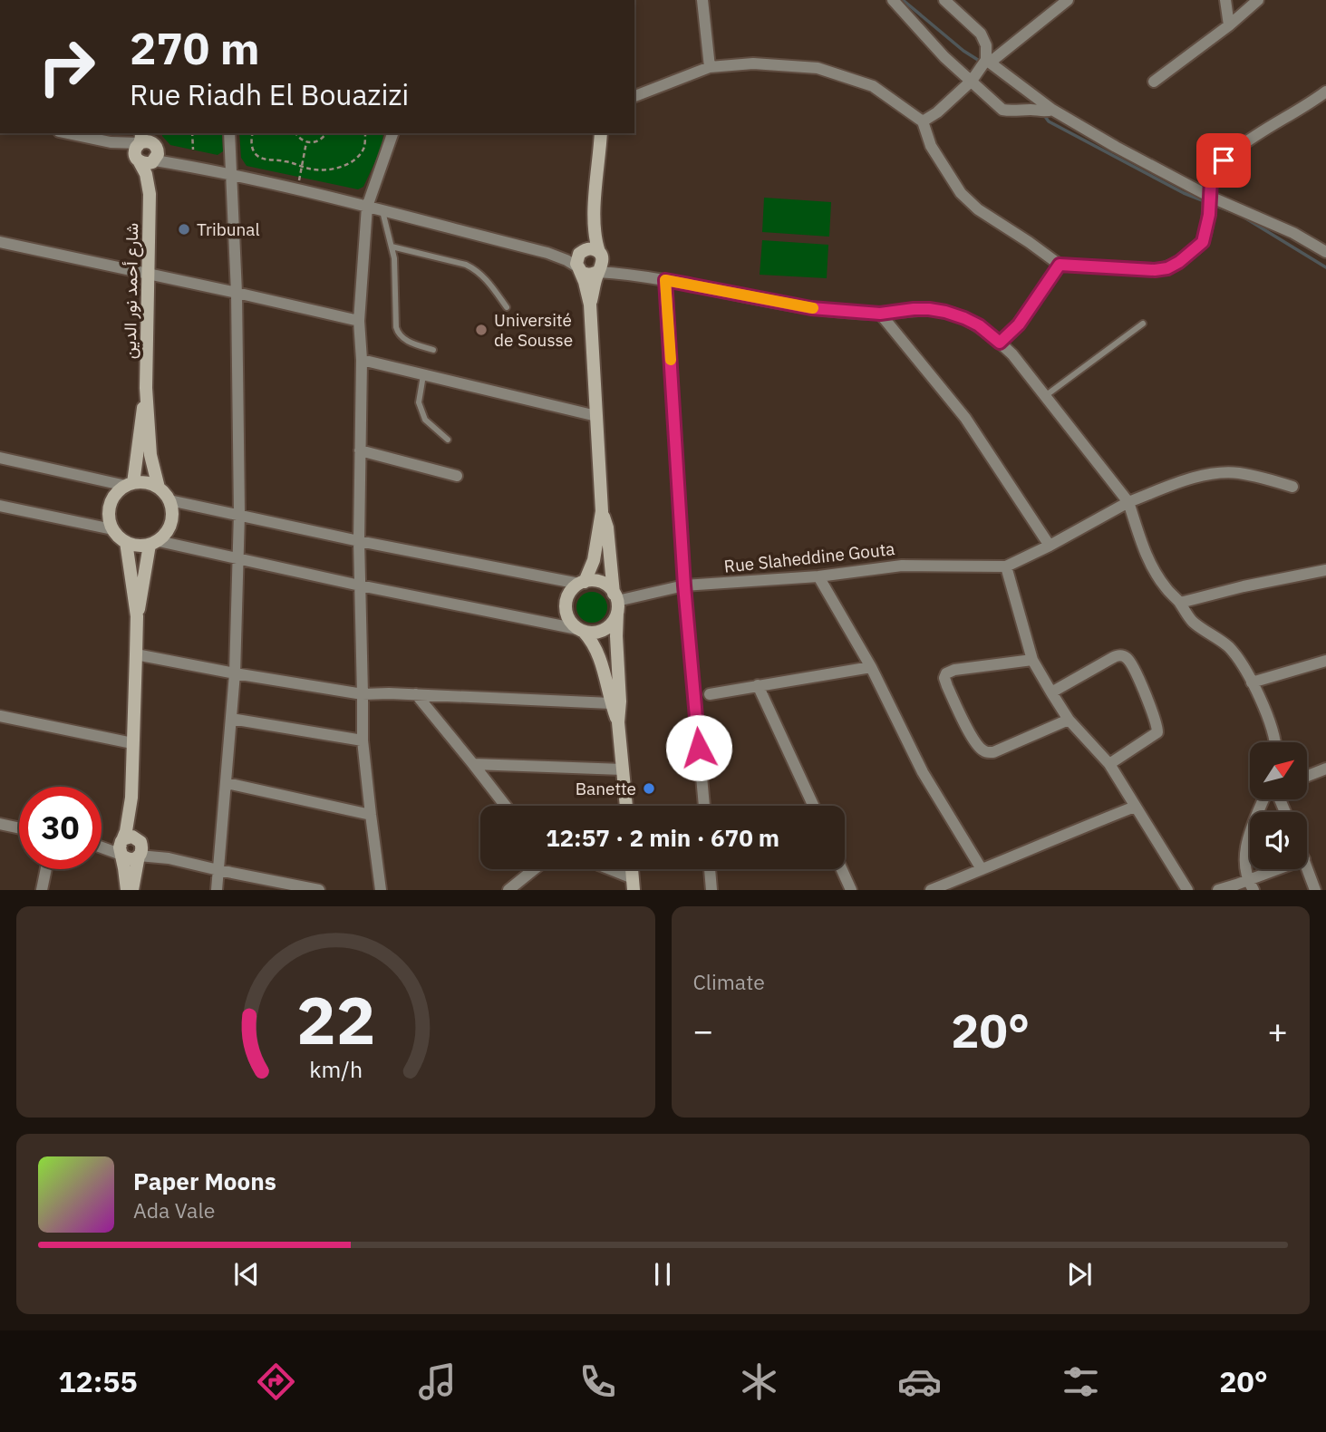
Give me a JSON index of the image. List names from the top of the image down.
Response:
{
  "streets": {
    "street": ["شارع أحمد نور الدين", "Rue Slaheddine Gouta"]
  },
  "places": ["Tribunal", "Université de Sousse", "Banette"],
  "north": "top right",
  "page": {
    "turn": ["270 m", "Rue Riadh El Bouazizi"],
    "limit": "30",
    "trip": "12:57 · 2 min · 670 m",
    "tile": "Climate",
    "heat": ["−", "20°", "+"],
    "song": ["Paper Moons", "Ada Vale"],
    "tabs": ["12:55", "20°"],
    "gauge": ["22", "km/h"]
  }
}
